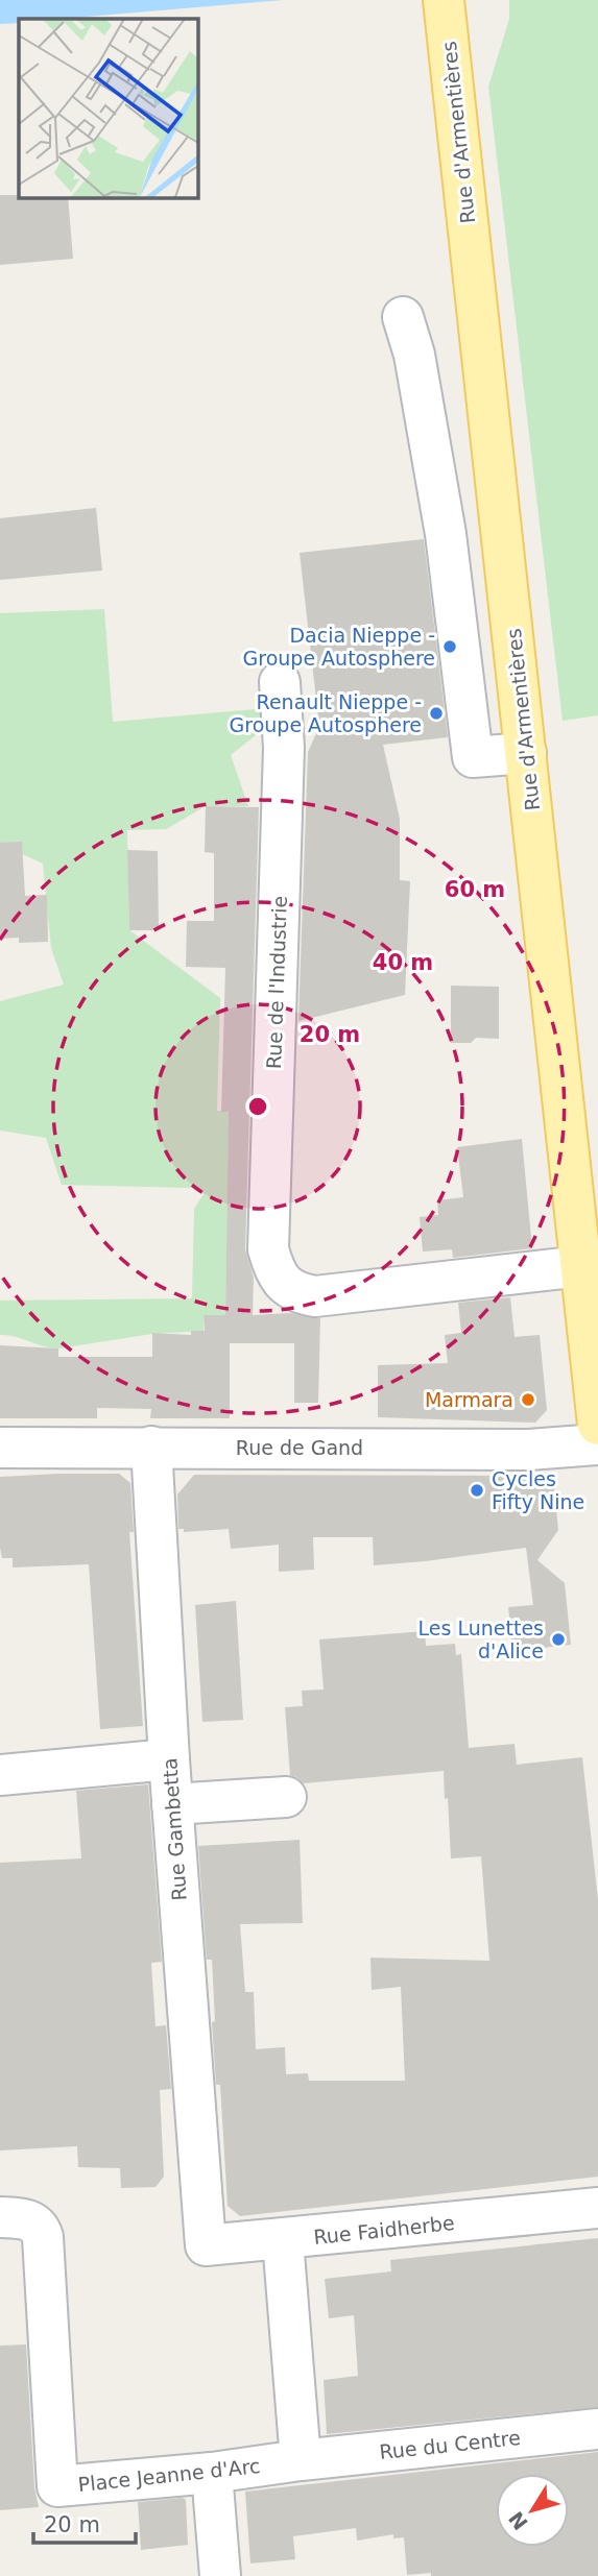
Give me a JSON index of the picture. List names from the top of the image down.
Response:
{
  "streets": {
    "main road": ["Rue d'Armentières"],
    "street": [
      "Rue de l'Industrie",
      "Rue de Gand",
      "Rue Gambetta",
      "Rue Faidherbe",
      "Rue du Centre",
      "Place Jeanne d'Arc"
    ]
  },
  "crossings": [
    ["Rue d'Armentières", "Rue de l'Industrie"],
    ["Rue de Gand", "Rue Gambetta"],
    ["Rue Gambetta", "Rue Faidherbe"],
    ["Rue du Centre", "Place Jeanne d'Arc"]
  ],
  "places": [
    "Dacia Nieppe - Groupe Autosphere",
    "Renault Nieppe - Groupe Autosphere",
    "Marmara",
    "Cycles Fifty Nine",
    "Les Lunettes d'Alice"
  ],
  "scale_bar": "20 m",
  "north": "bottom left",
  "rings": ["60 m", "40 m", "20 m"]
}
